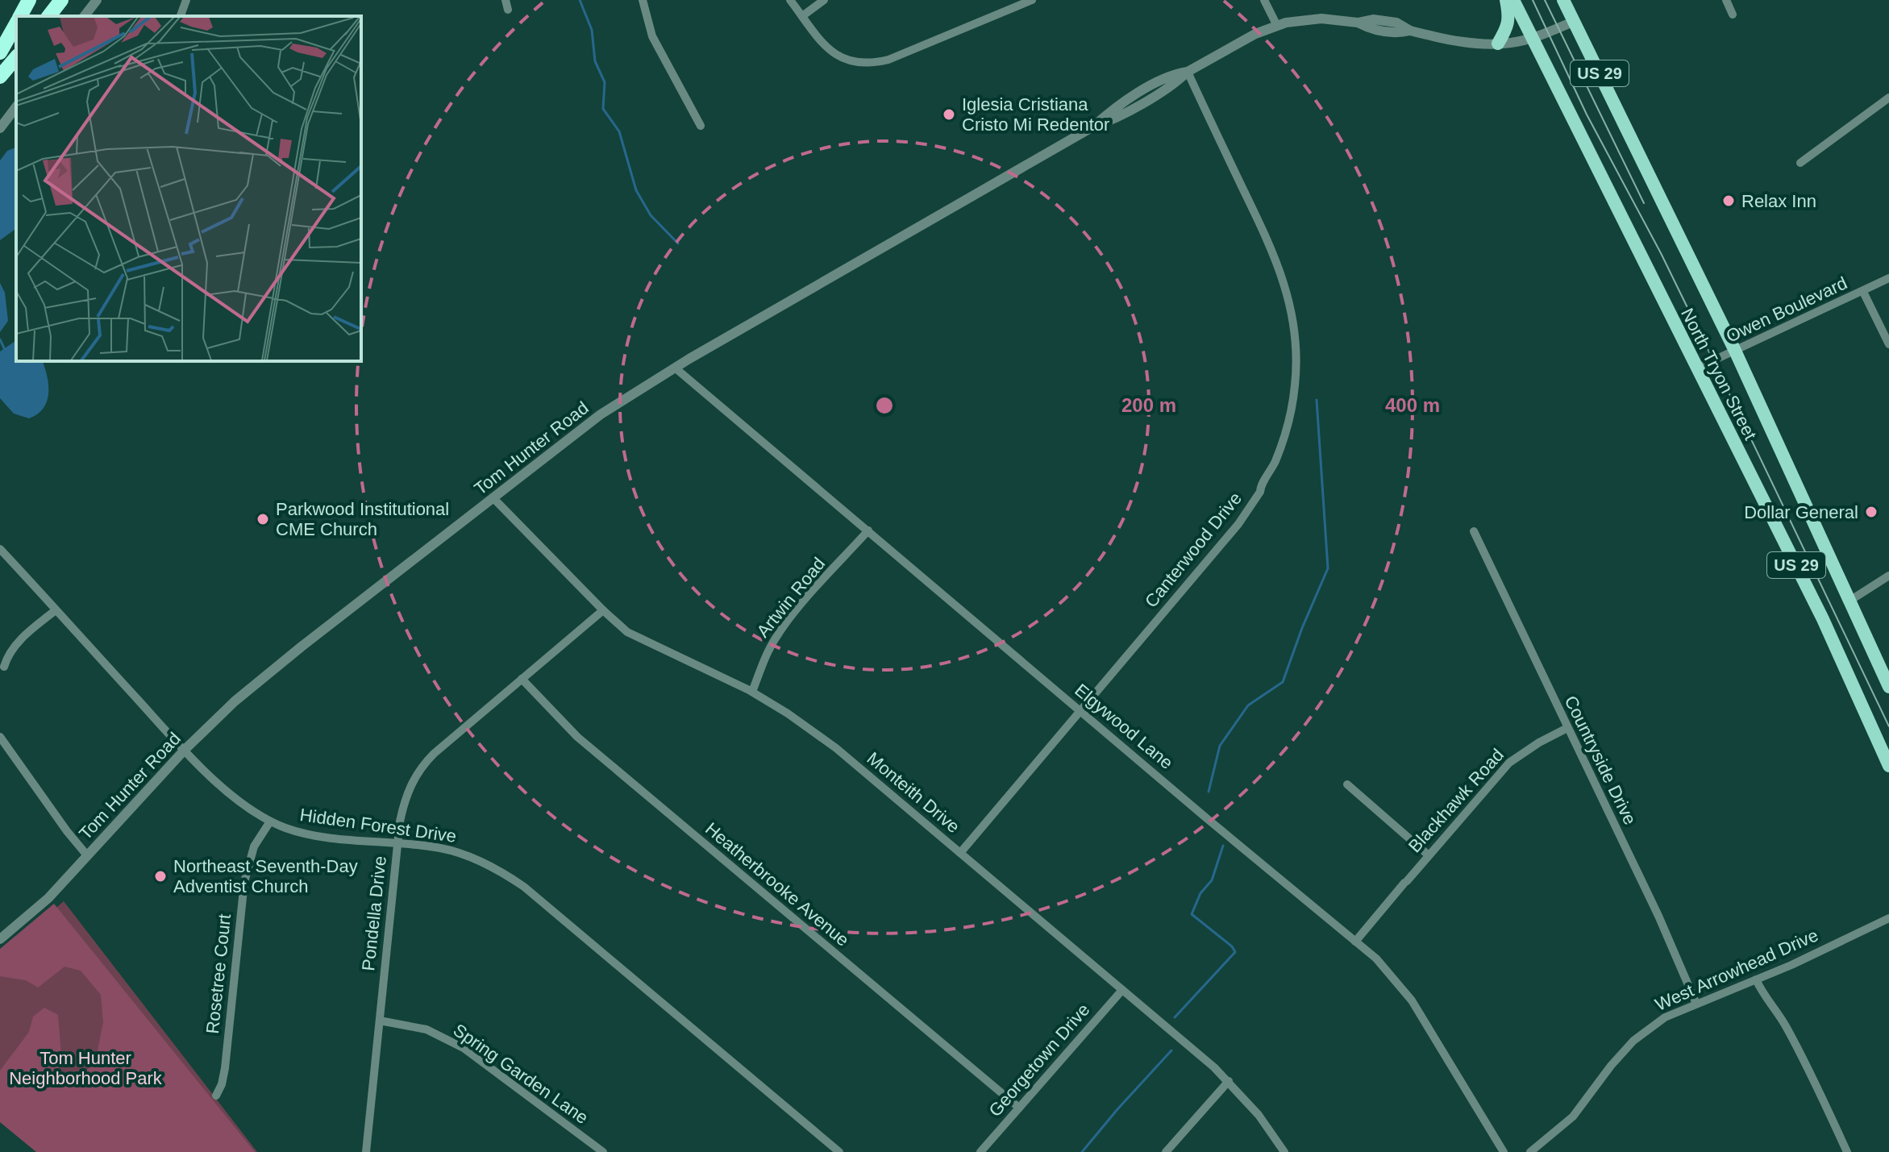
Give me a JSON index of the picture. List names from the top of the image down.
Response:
{
  "streets": {
    "main road": ["US 29", "North Tryon Street"],
    "street": [
      "Owen Boulevard",
      "Tom Hunter Road",
      "Canterwood Drive",
      "Artwin Road",
      "Elgywood Lane",
      "Countryside Drive",
      "Monteith Drive",
      "Blackhawk Road",
      "Hidden Forest Drive",
      "Heatherbrooke Avenue",
      "Pondella Drive",
      "West Arrowhead Drive",
      "Rosetree Court",
      "Georgetown Drive",
      "Spring Garden Lane"
    ]
  },
  "crossings": [
    ["Owen Boulevard", "North Tryon Street"],
    ["North Tryon Street", "Tom Hunter Road"],
    ["Tom Hunter Road", "Canterwood Drive"],
    ["Tom Hunter Road", "Elgywood Lane"],
    ["Tom Hunter Road", "Monteith Drive"],
    ["Tom Hunter Road", "Hidden Forest Drive"],
    ["Canterwood Drive", "Elgywood Lane"],
    ["Canterwood Drive", "Monteith Drive"],
    ["Artwin Road", "Elgywood Lane"],
    ["Artwin Road", "Monteith Drive"],
    ["Elgywood Lane", "Blackhawk Road"],
    ["Countryside Drive", "Blackhawk Road"],
    ["Countryside Drive", "West Arrowhead Drive"],
    ["Monteith Drive", "Pondella Drive"],
    ["Monteith Drive", "Georgetown Drive"],
    ["Hidden Forest Drive", "Pondella Drive"],
    ["Hidden Forest Drive", "Rosetree Court"],
    ["Heatherbrooke Avenue", "Pondella Drive"],
    ["Heatherbrooke Avenue", "Georgetown Drive"],
    ["Pondella Drive", "Spring Garden Lane"]
  ],
  "parks": ["Tom Hunter Neighborhood Park"],
  "places": [
    "Iglesia Cristiana Cristo Mi Redentor",
    "Relax Inn",
    "Dollar General",
    "Parkwood Institutional CME Church",
    "Northeast Seventh-Day Adventist Church"
  ],
  "rings": ["200 m", "400 m"]
}
